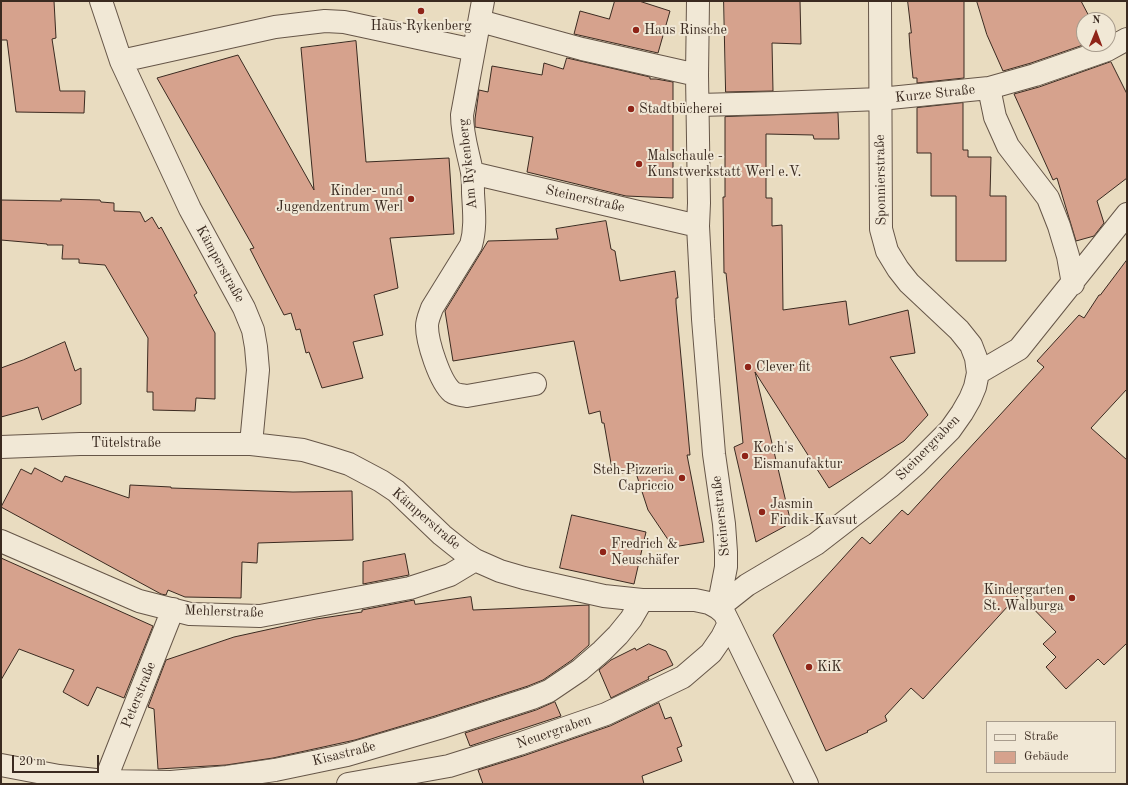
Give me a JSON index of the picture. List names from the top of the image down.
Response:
{
  "streets": {
    "street": [
      "Kurze Straße",
      "Am Rykenberg",
      "Sponnierstraße",
      "Steinerstraße",
      "Kämperstraße",
      "Tütelstraße",
      "Steinergraben",
      "Mehlerstraße",
      "Peterstraße",
      "Neuergraben",
      "Kisastraße"
    ]
  },
  "crossings": [
    ["Kurze Straße", "Sponnierstraße"],
    ["Am Rykenberg", "Steinerstraße"],
    ["Sponnierstraße", "Steinergraben"],
    ["Steinerstraße", "Kämperstraße"],
    ["Steinerstraße", "Steinergraben"],
    ["Steinerstraße", "Neuergraben"],
    ["Kämperstraße", "Tütelstraße"],
    ["Kämperstraße", "Steinergraben"],
    ["Kämperstraße", "Mehlerstraße"],
    ["Kämperstraße", "Neuergraben"],
    ["Kämperstraße", "Kisastraße"],
    ["Steinergraben", "Neuergraben"],
    ["Mehlerstraße", "Peterstraße"],
    ["Peterstraße", "Kisastraße"]
  ],
  "places": [
    "Haus Rykenberg",
    "Haus Rinsche",
    "Stadtbücherei",
    "Malschaule - Kunstwerkstatt Werl e.V.",
    "Kinder- und Jugendzentrum Werl",
    "Clever fit",
    "Koch's Eismanufaktur",
    "Steh-Pizzeria Capriccio",
    "Jasmin Findik-Kavsut",
    "Fredrich & Neuschäfer",
    "Kindergarten St. Walburga",
    "KiK"
  ],
  "legend": ["Straße", "Gebäude"],
  "scale_bar": "20 m",
  "north": "top"
}
